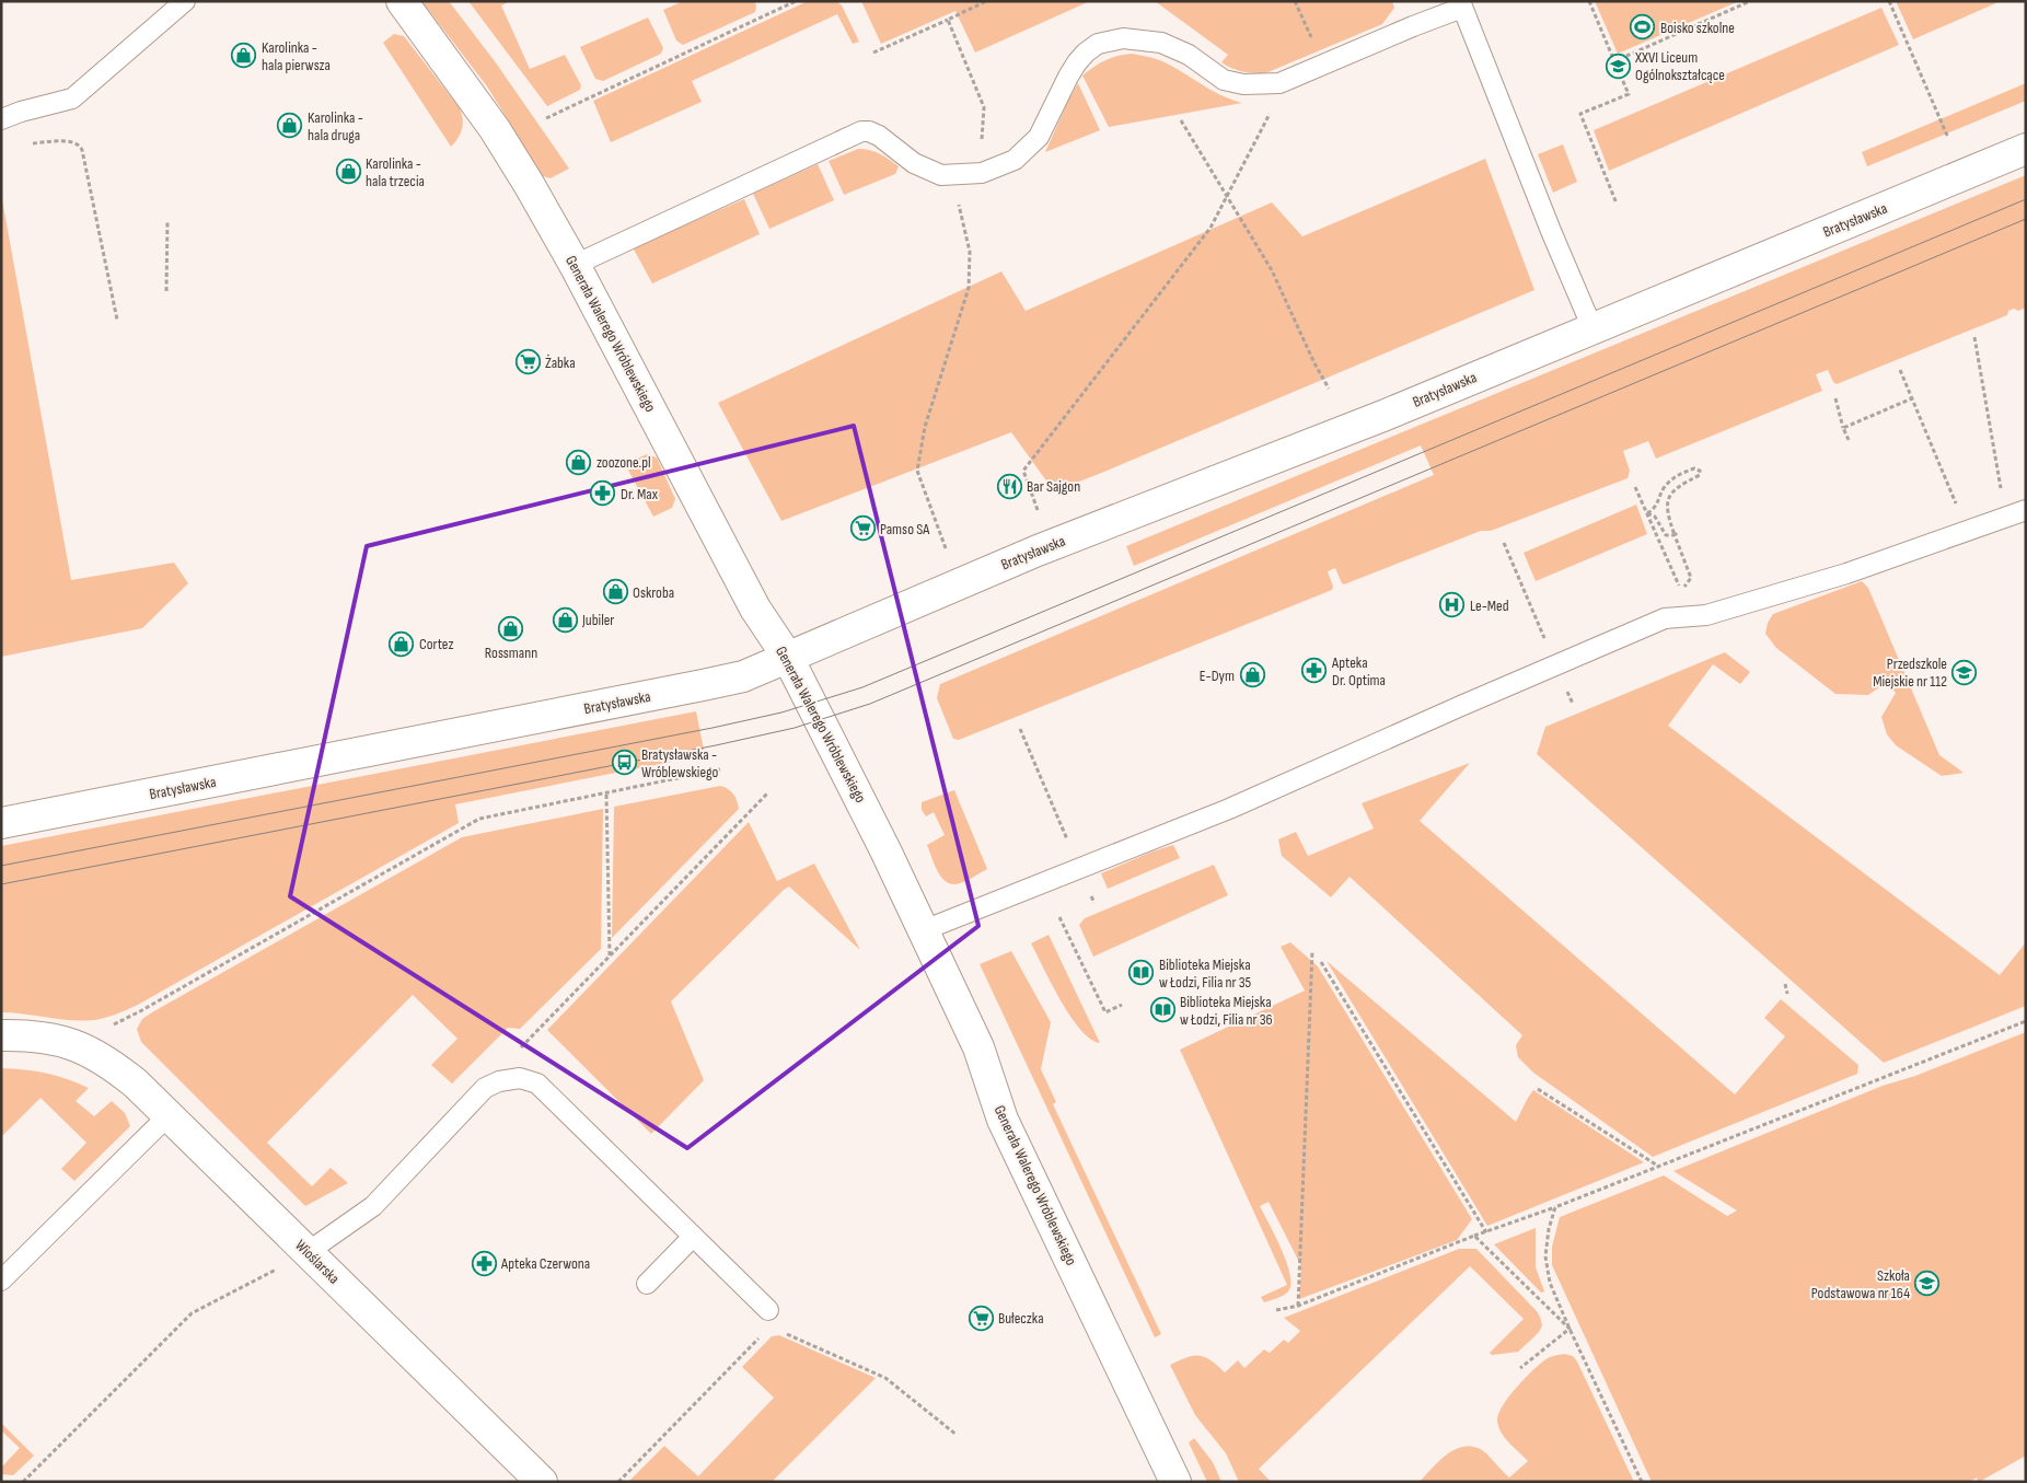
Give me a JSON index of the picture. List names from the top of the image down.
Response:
{
  "streets": {
    "street": ["Bratysławska", "Generała Walerego Wróblewskiego", "Wioślarska"]
  },
  "crossings": [
    ["Bratysławska", "Generała Walerego Wróblewskiego"]
  ],
  "places": {
    "sports": ["Boisko szkolne"],
    "shop": [
      "Karolinka - hala pierwsza",
      "Karolinka - hala druga",
      "Karolinka - hala trzecia",
      "zoozone.pl",
      "Oskroba",
      "Jubiler",
      "Rossmann",
      "Cortez",
      "E-Dym"
    ],
    "school or university": ["XXVI Liceum Ogólnokształcące", "Przedszkole Miejskie nr 112", "Szkoła Podstawowa nr 164"],
    "supermarket": ["Żabka", "Pamso SA", "Bułeczka"],
    "restaurant": ["Bar Sajgon"],
    "pharmacy": ["Dr. Max", "Apteka Dr. Optima", "Apteka Czerwona"],
    "hospital": ["Le-Med"],
    "bus stop": ["Bratysławska - Wróblewskiego"],
    "library": ["Biblioteka Miejska w Łodzi, Filia nr 35", "Biblioteka Miejska w Łodzi, Filia nr 36"]
  }
}
